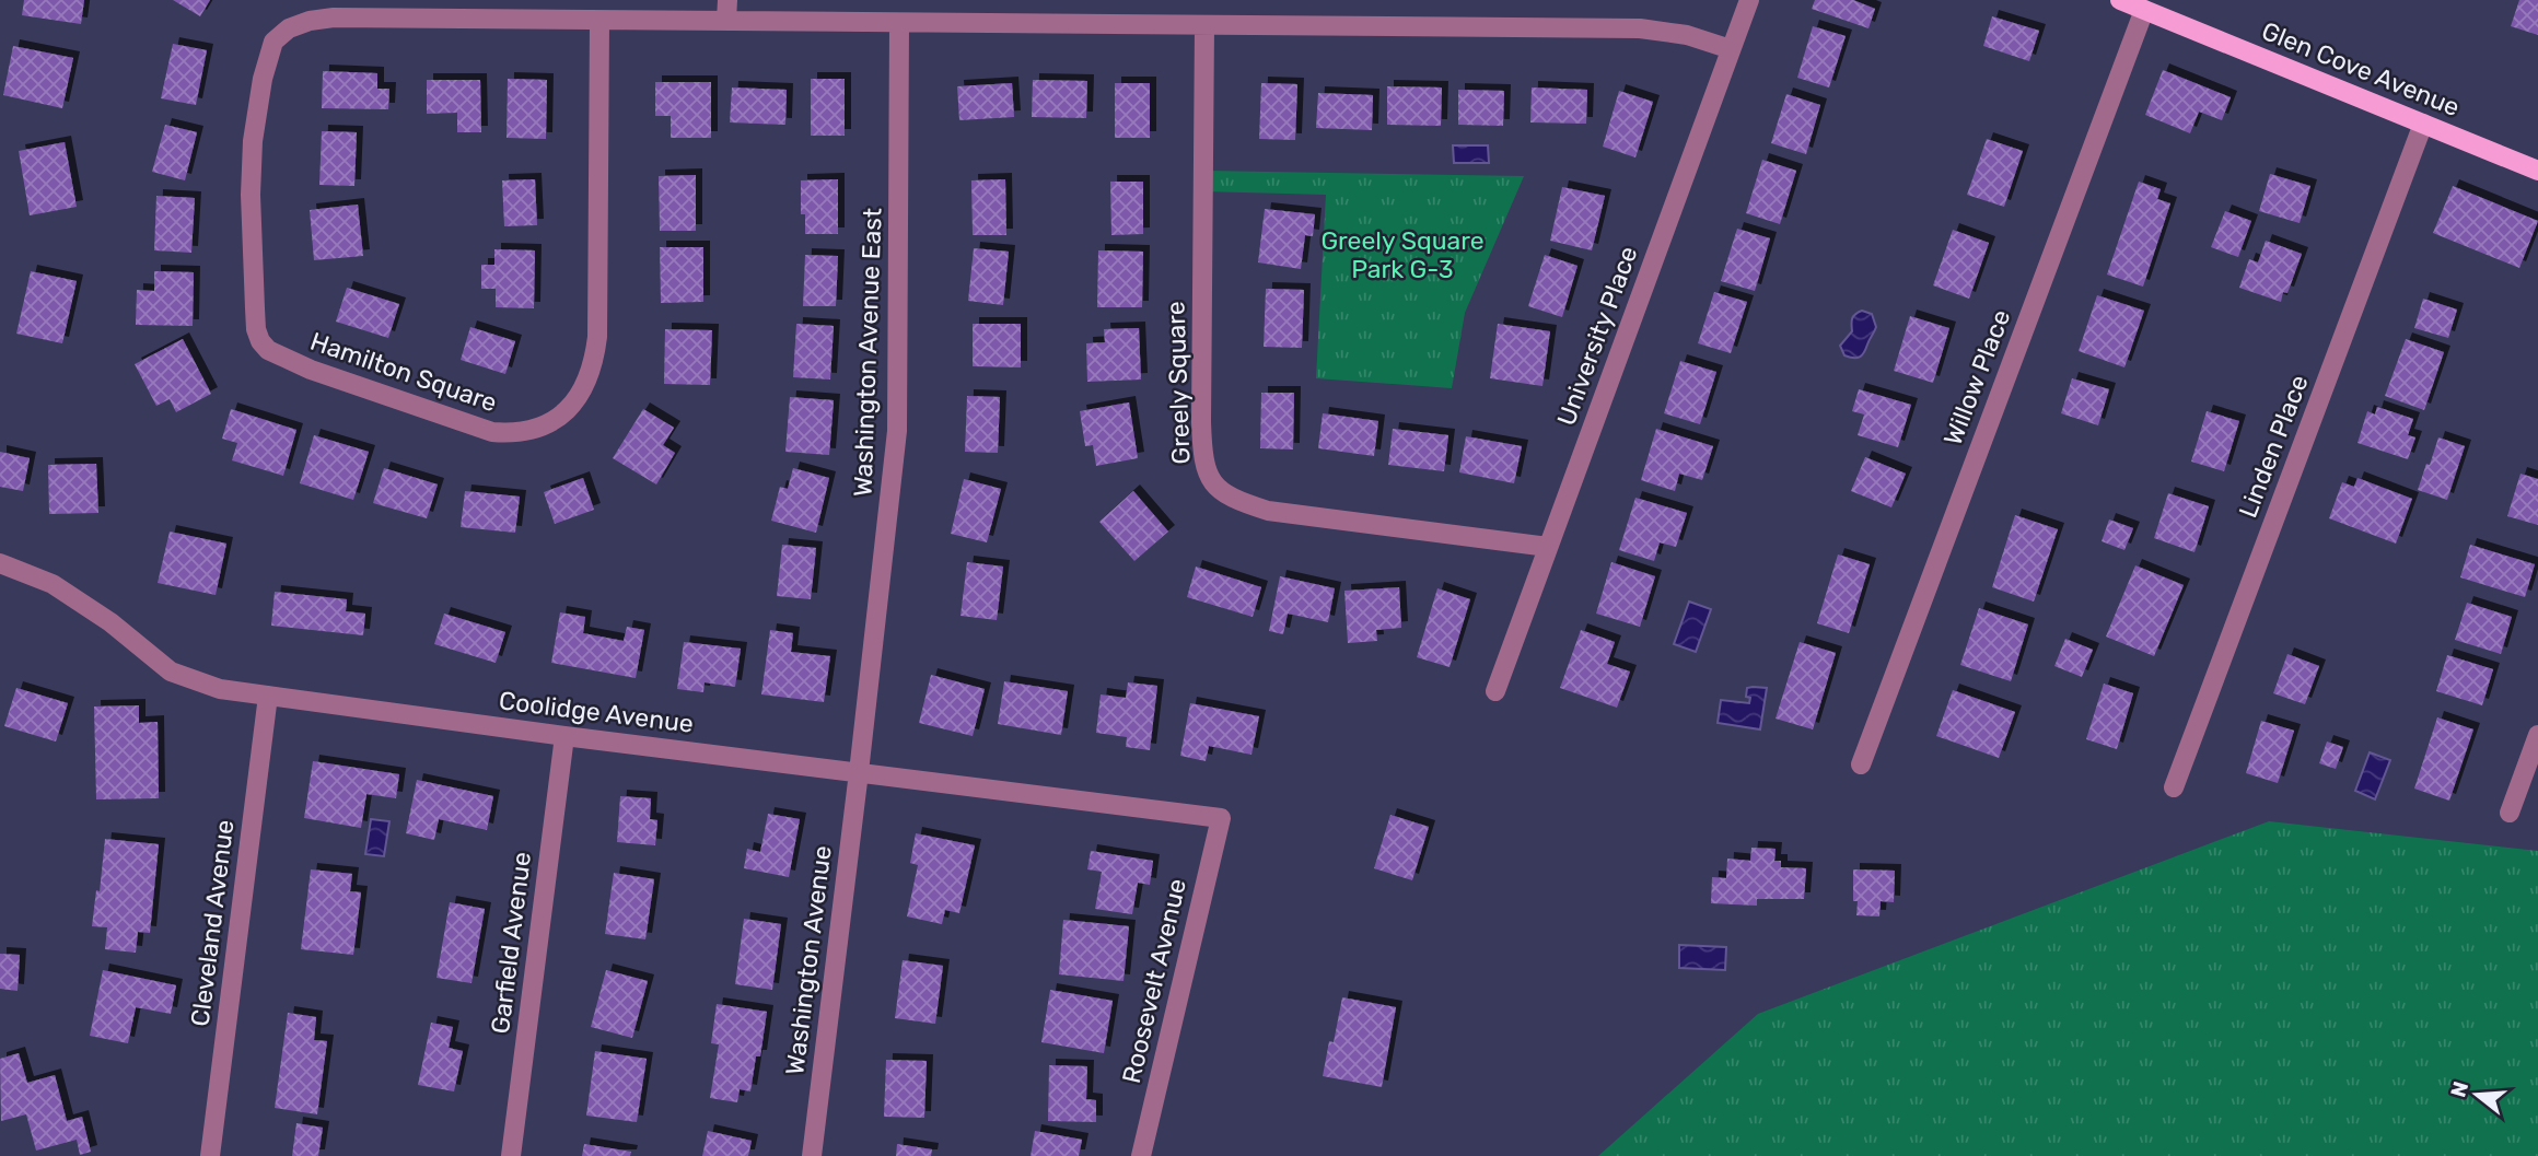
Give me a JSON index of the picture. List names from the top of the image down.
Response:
{
  "streets": {
    "main road": ["Glen Cove Avenue"],
    "street": [
      "University Place",
      "Washington Avenue East",
      "Hamilton Square",
      "Willow Place",
      "Greely Square",
      "Linden Place",
      "Coolidge Avenue",
      "Cleveland Avenue",
      "Garfield Avenue",
      "Washington Avenue",
      "Roosevelt Avenue"
    ]
  },
  "crossings": [
    ["Glen Cove Avenue", "Willow Place"],
    ["Glen Cove Avenue", "Linden Place"],
    ["University Place", "Greely Square"],
    ["Washington Avenue East", "Coolidge Avenue"],
    ["Washington Avenue East", "Washington Avenue"],
    ["Coolidge Avenue", "Cleveland Avenue"],
    ["Coolidge Avenue", "Garfield Avenue"],
    ["Coolidge Avenue", "Washington Avenue"],
    ["Coolidge Avenue", "Roosevelt Avenue"]
  ],
  "parks": ["Greely Square Park G-3"],
  "north": "left"
}
